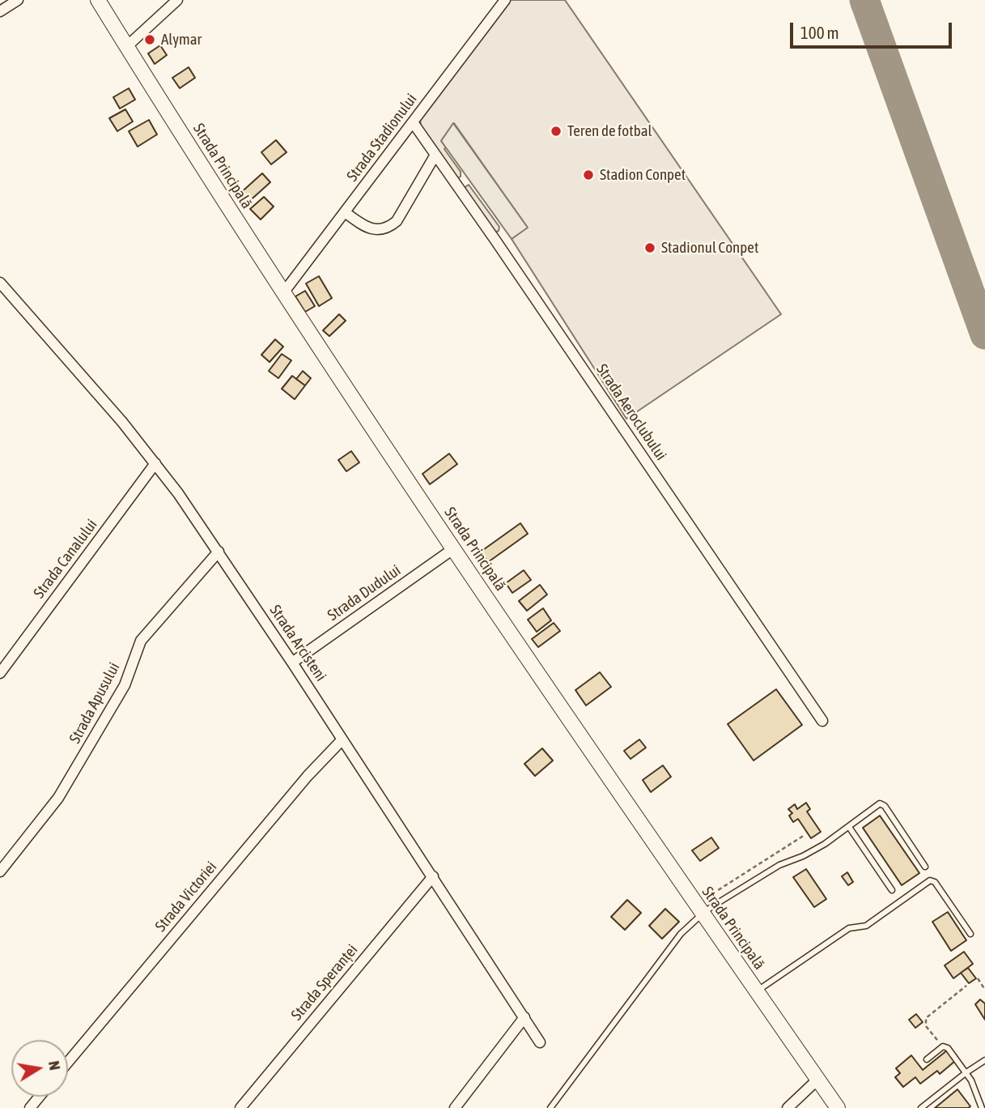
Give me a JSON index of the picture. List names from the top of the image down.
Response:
{
  "streets": {
    "main road": ["Strada Principală"],
    "street": [
      "Strada Stadionului",
      "Strada Aeroclubului",
      "Strada Canalului",
      "Strada Dudului",
      "Strada Arcisteni",
      "Strada Apusului",
      "Strada Victoriei",
      "Strada Speranței"
    ]
  },
  "crossings": [
    ["Strada Stadionului", "Strada Principală"],
    ["Strada Stadionului", "Strada Aeroclubului"],
    ["Strada Principală", "Strada Dudului"],
    ["Strada Canalului", "Strada Arcisteni"],
    ["Strada Dudului", "Strada Arcisteni"],
    ["Strada Arcisteni", "Strada Apusului"],
    ["Strada Arcisteni", "Strada Victoriei"],
    ["Strada Arcisteni", "Strada Speranței"]
  ],
  "places": [
    "Alymar",
    "Teren de fotbal",
    "Stadion Conpet",
    "Stadionul Conpet"
  ],
  "scale_bar": "100 m",
  "north": "right"
}
